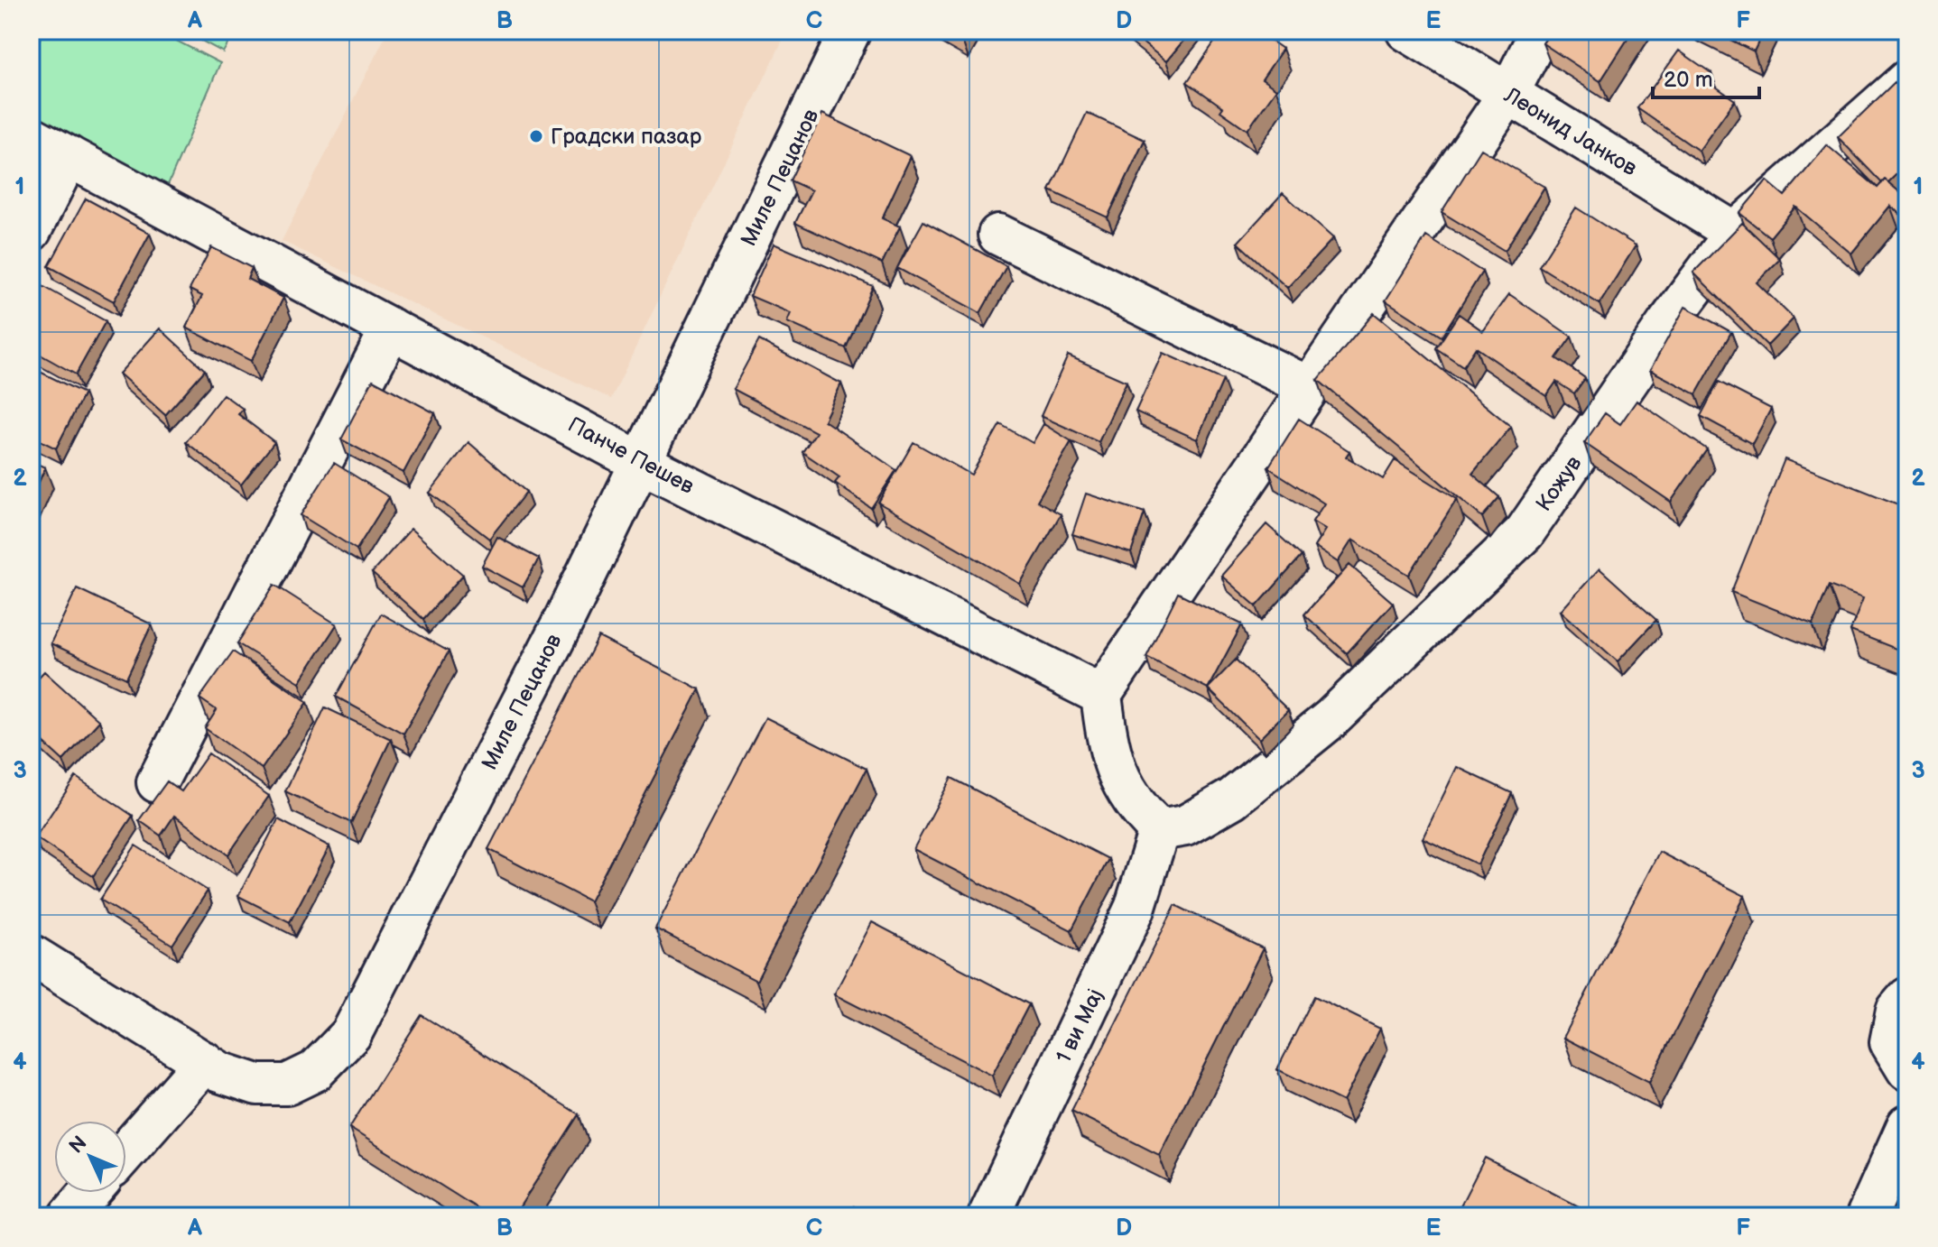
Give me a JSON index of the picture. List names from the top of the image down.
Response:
{
  "streets": {
    "street": [
      "Леонид Јанков",
      "Миле Пецанов",
      "Панче Пешев",
      "Кожув",
      "1 ви Мај"
    ]
  },
  "crossings": [
    ["Леонид Јанков", "Кожув"],
    ["Миле Пецанов", "Панче Пешев"],
    ["Кожув", "1 ви Мај"]
  ],
  "places": ["Градски пазар"],
  "scale_bar": "20 m",
  "north": "top left",
  "grid": {
    "columns": [
      "A",
      "B",
      "C",
      "D",
      "E",
      "F"
    ],
    "rows": [
      "1",
      "2",
      "3",
      "4"
    ]
  }
}
